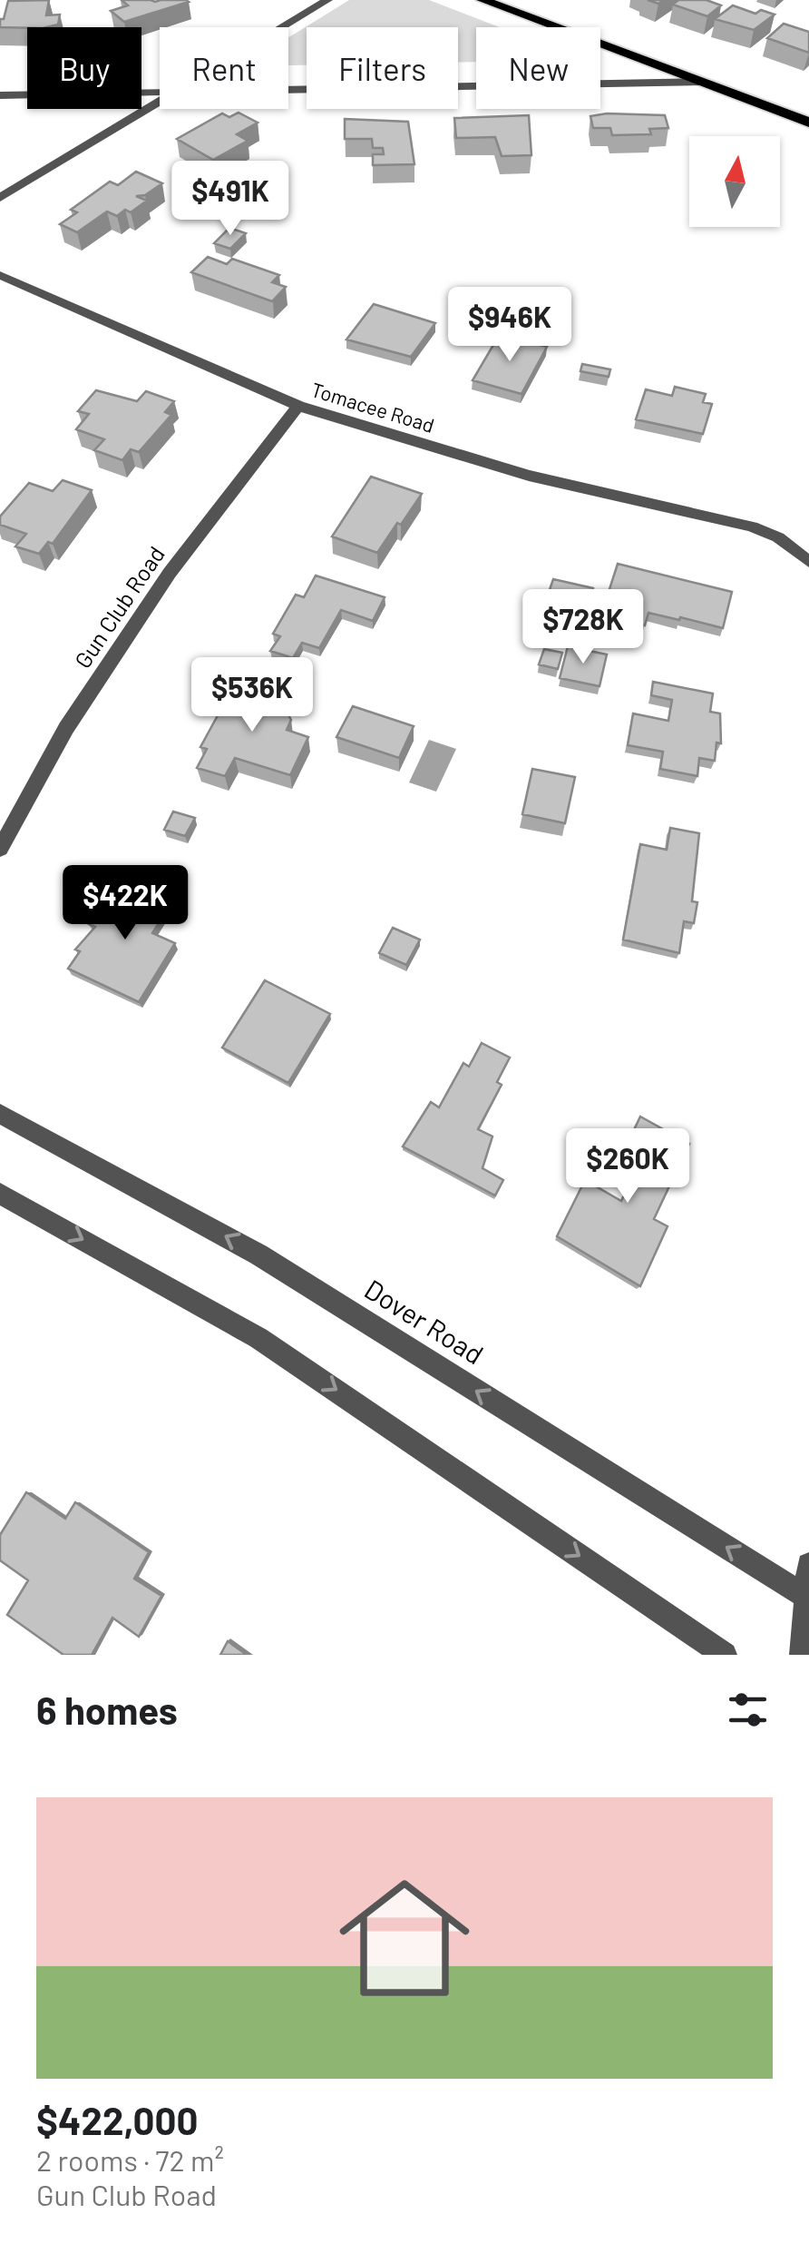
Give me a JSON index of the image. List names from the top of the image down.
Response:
{
  "streets": {
    "street": ["Tomacee Road", "Gun Club Road", "Dover Road"]
  },
  "crossings": [
    ["Tomacee Road", "Gun Club Road"]
  ],
  "north": "top",
  "page": {
    "chip": [
      "Buy",
      "Rent",
      "Filters",
      "New"
    ],
    "price": [
      "$491K",
      "$946K",
      "$728K",
      "$536K",
      "$422K",
      "$260K"
    ],
    "heading": "6 homes",
    "list": [
      {
        "name": "$422,000",
        "note": "2 rooms · 72 m² · Gun Club Road"
      }
    ]
  }
}
